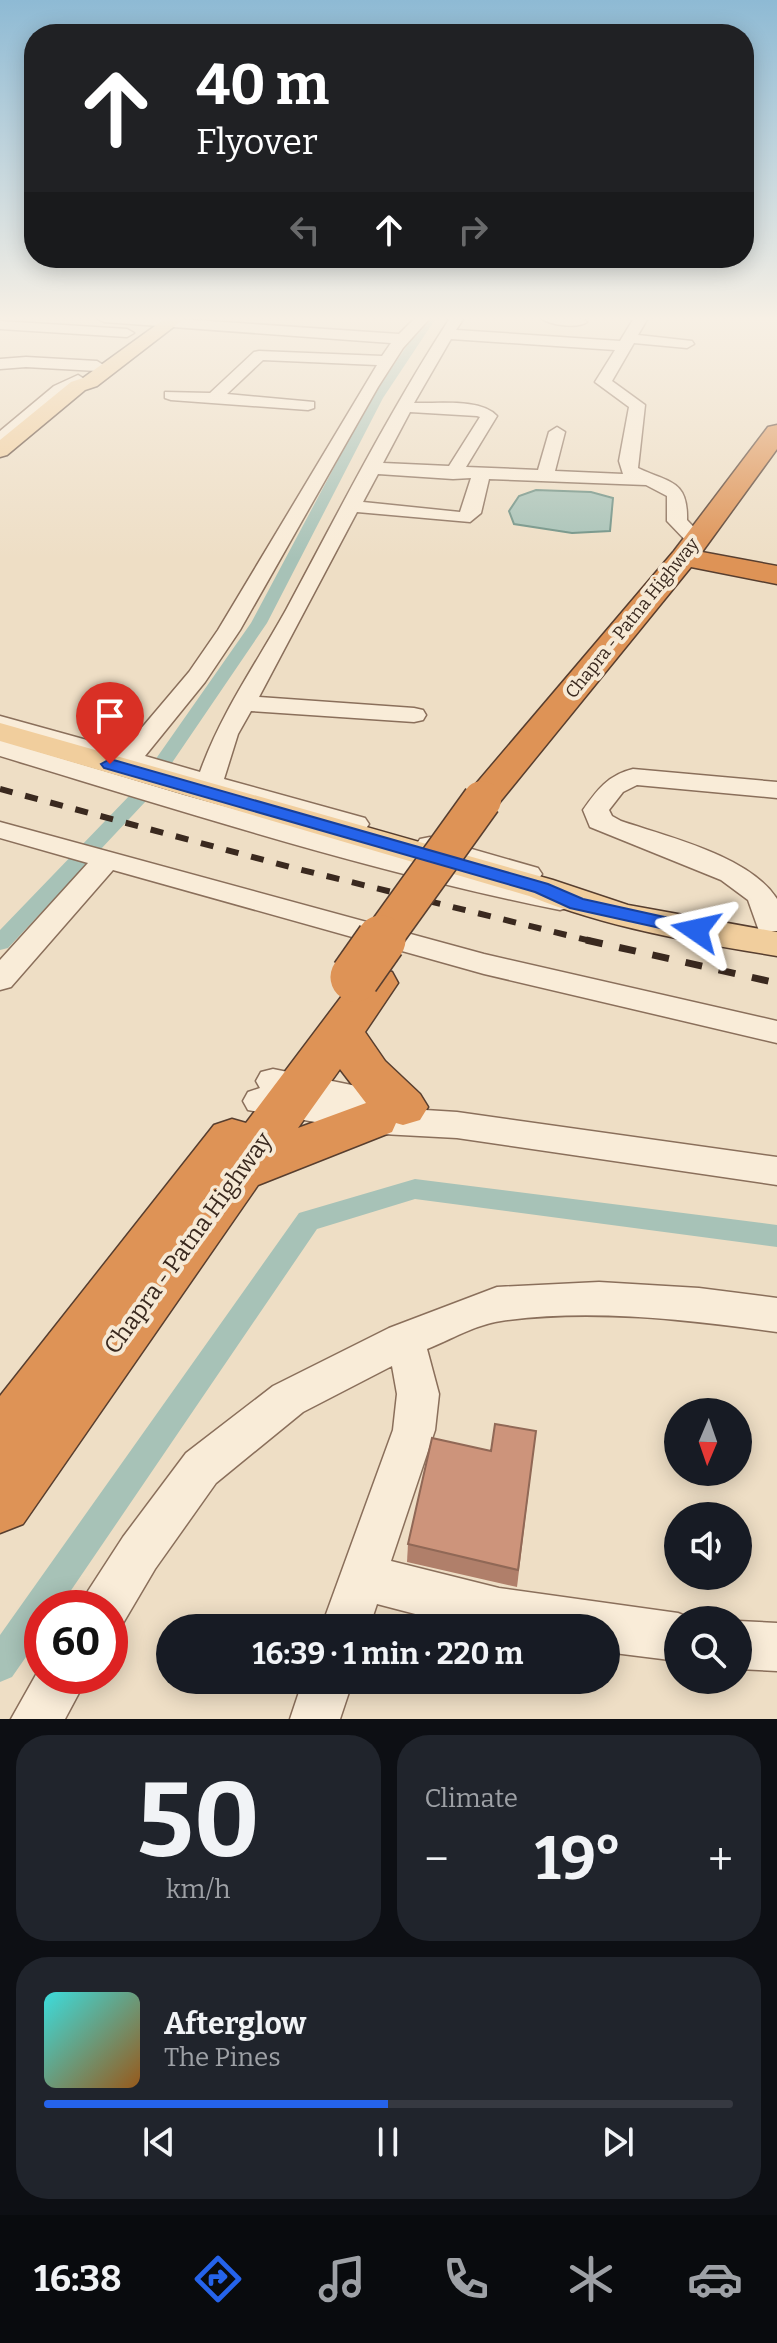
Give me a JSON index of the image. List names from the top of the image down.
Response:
{
  "streets": {
    "highway": ["Chapra - Patna Highway"]
  },
  "north": "bottom",
  "page": {
    "turn": ["40 m", "Flyover"],
    "limit": "60",
    "trip": "16:39 · 1 min · 220 m",
    "tile": [
      ["50", "km/h"],
      "Climate"
    ],
    "heat": ["−", "19°", "+"],
    "song": ["Afterglow", "The Pines"],
    "tabs": "16:38"
  }
}
